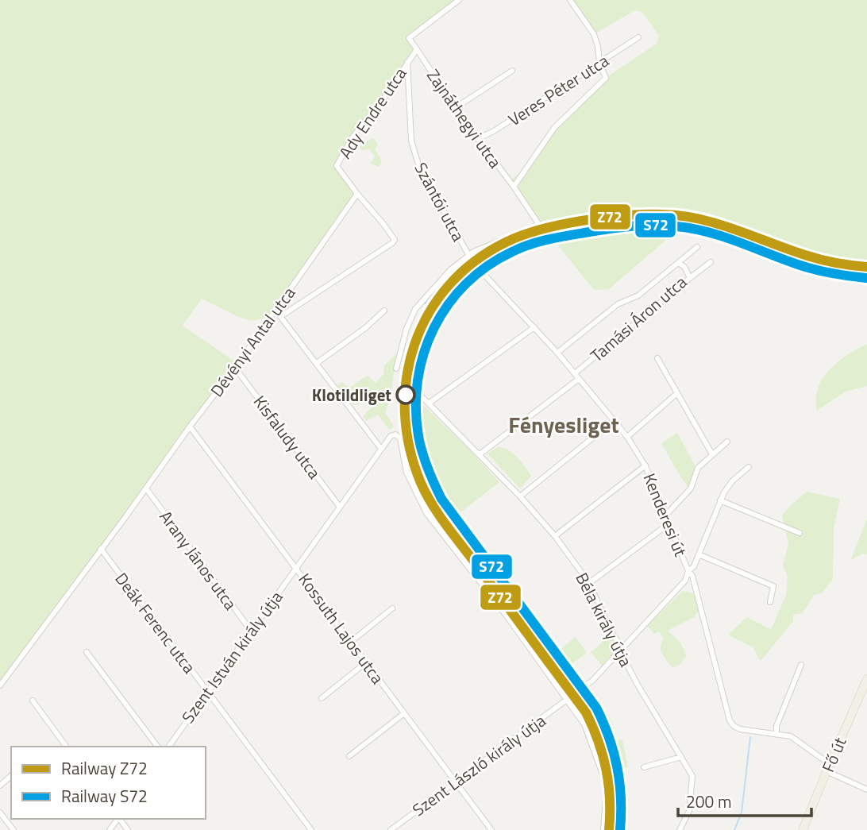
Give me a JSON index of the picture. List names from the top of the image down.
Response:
{
  "streets": {
    "main road": ["Fő út"],
    "street": [
      "Veres Péter utca",
      "Ady Endre utca",
      "Zajnáthegyi utca",
      "Szántói utca",
      "Tamási Áron utca",
      "Dévényi Antal utca",
      "Kisfaludy utca",
      "Kenderesi út",
      "Arany János utca",
      "Béla király útja",
      "Deák Ferenc utca",
      "Kossuth Lajos utca",
      "Szent István király útja",
      "Szent László király útja"
    ]
  },
  "crossings": [
    ["Veres Péter utca", "Zajnáthegyi utca"],
    ["Ady Endre utca", "Zajnáthegyi utca"],
    ["Ady Endre utca", "Szántói utca"],
    ["Ady Endre utca", "Dévényi Antal utca"],
    ["Zajnáthegyi utca", "Szántói utca"],
    ["Zajnáthegyi utca", "Kenderesi út"],
    ["Szántói utca", "Kenderesi út"],
    ["Tamási Áron utca", "Kenderesi út"],
    ["Dévényi Antal utca", "Kisfaludy utca"],
    ["Dévényi Antal utca", "Arany János utca"],
    ["Dévényi Antal utca", "Deák Ferenc utca"],
    ["Dévényi Antal utca", "Kossuth Lajos utca"],
    ["Kisfaludy utca", "Szent István király útja"],
    ["Kenderesi út", "Fő út"],
    ["Arany János utca", "Szent István király útja"],
    ["Béla király útja", "Szent László király útja"],
    ["Deák Ferenc utca", "Szent István király útja"],
    ["Kossuth Lajos utca", "Szent István király útja"],
    ["Kossuth Lajos utca", "Szent László király útja"],
    ["Szent István király útja", "Szent László király útja"]
  ],
  "districts": ["Fényesliget"],
  "places": ["Klotildliget"],
  "lines": ["rail line Z72", "rail line S72"],
  "legend": ["Railway Z72", "Railway S72"],
  "scale_bar": "200 m"
}
